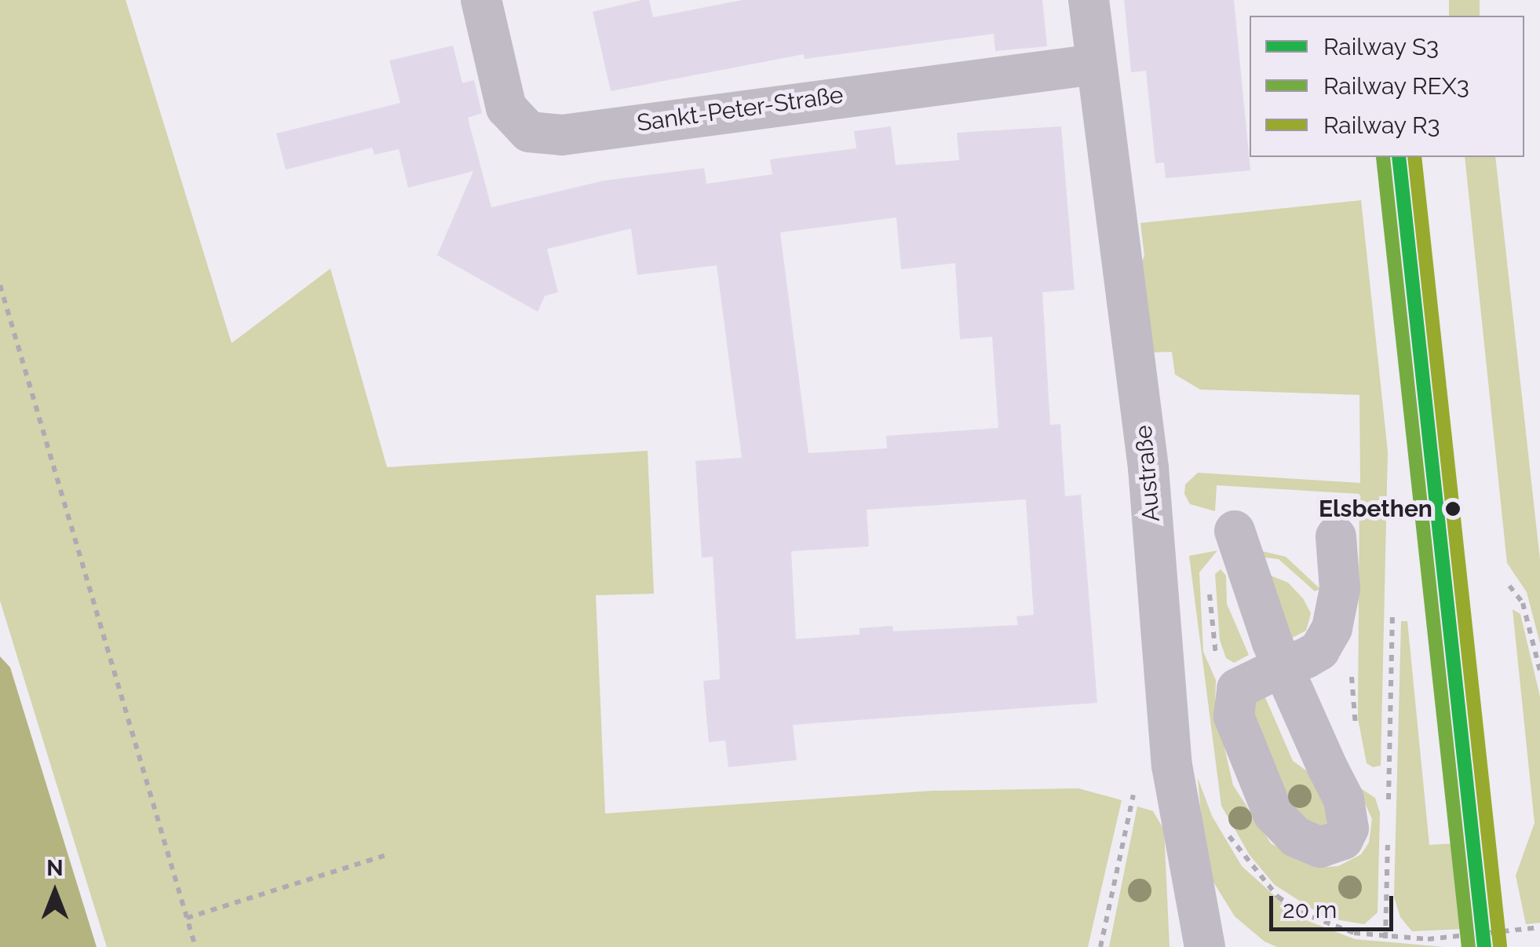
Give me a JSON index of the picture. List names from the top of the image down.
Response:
{
  "streets": {
    "street": ["Sankt-Peter-Straße", "Austraße"]
  },
  "crossings": [
    ["Sankt-Peter-Straße", "Austraße"]
  ],
  "places": ["Elsbethen"],
  "lines": ["rail line S3", "rail line REX3", "rail line R3"],
  "legend": ["Railway S3", "Railway REX3", "Railway R3"],
  "scale_bar": "20 m",
  "north": "top"
}
